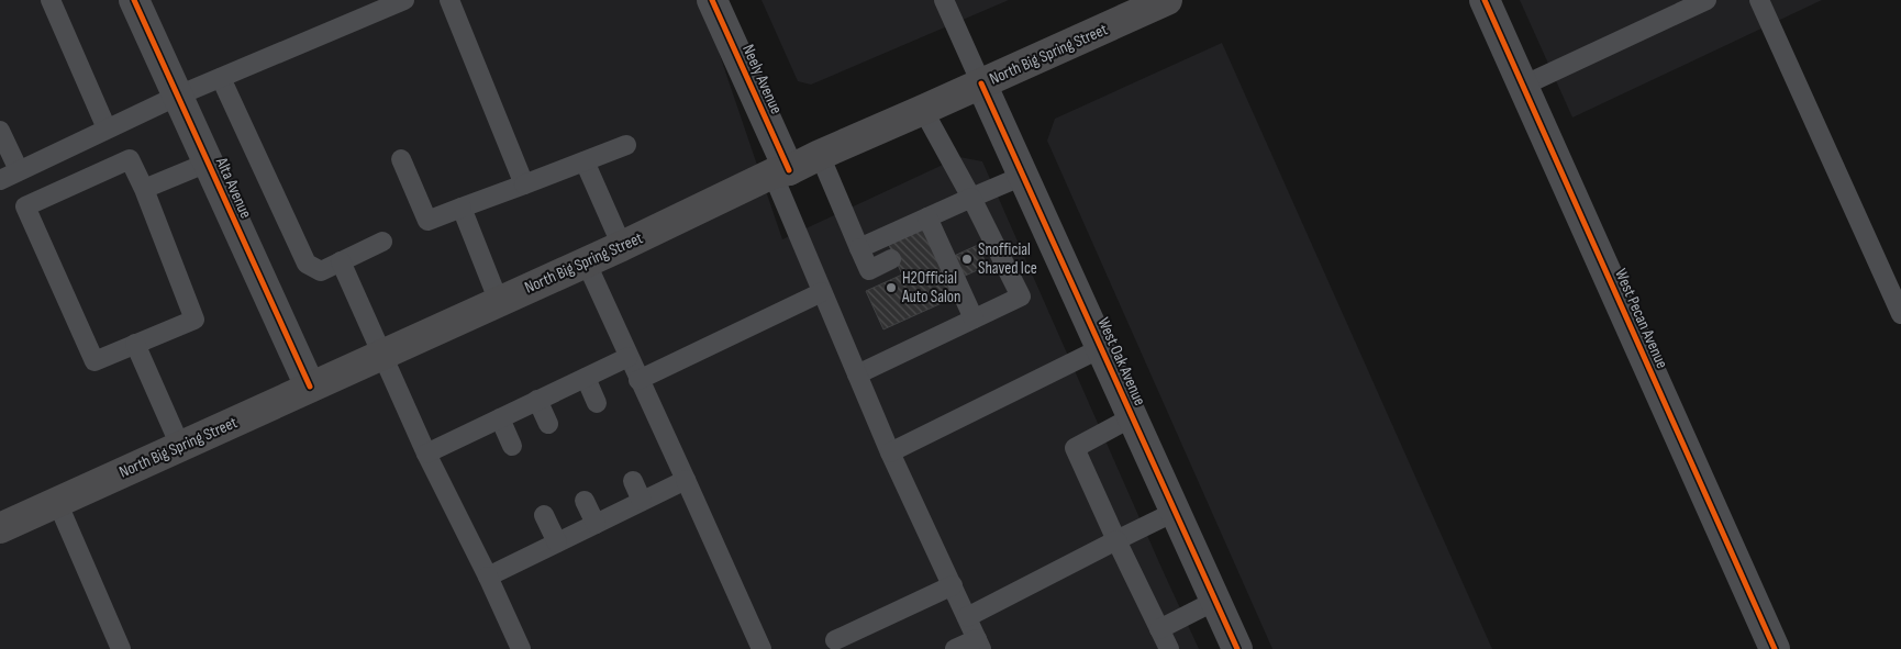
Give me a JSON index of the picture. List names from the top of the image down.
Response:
{
  "streets": {
    "highway": ["North Big Spring Street"],
    "street": [
      "Neely Avenue",
      "Alta Avenue",
      "West Pecan Avenue",
      "West Oak Avenue"
    ]
  },
  "crossings": [
    ["North Big Spring Street", "Neely Avenue"],
    ["North Big Spring Street", "Alta Avenue"],
    ["North Big Spring Street", "West Oak Avenue"]
  ],
  "places": ["Snofficial Shaved Ice", "H2Official Auto Salon"]
}
